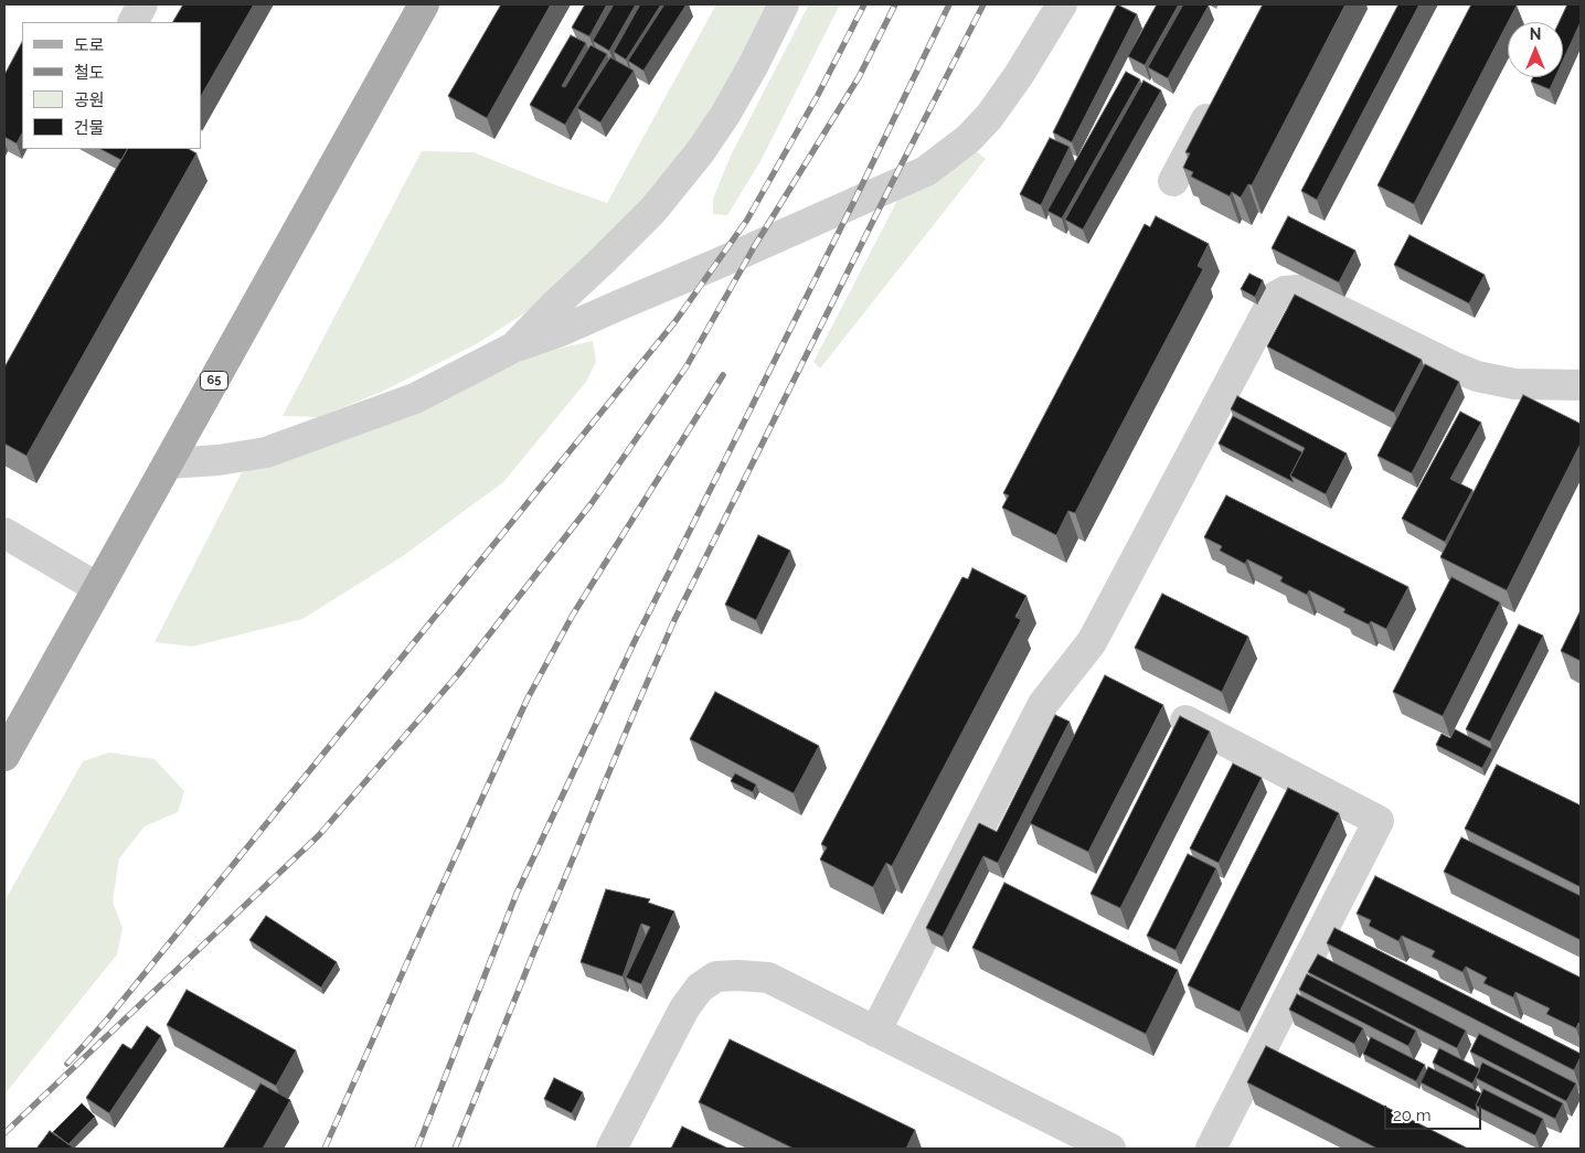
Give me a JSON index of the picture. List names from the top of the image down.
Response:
{
  "streets": {
    "main road": ["65"]
  },
  "legend": [
    "도로",
    "철도",
    "공원",
    "건물"
  ],
  "scale_bar": "20 m",
  "north": "top"
}
